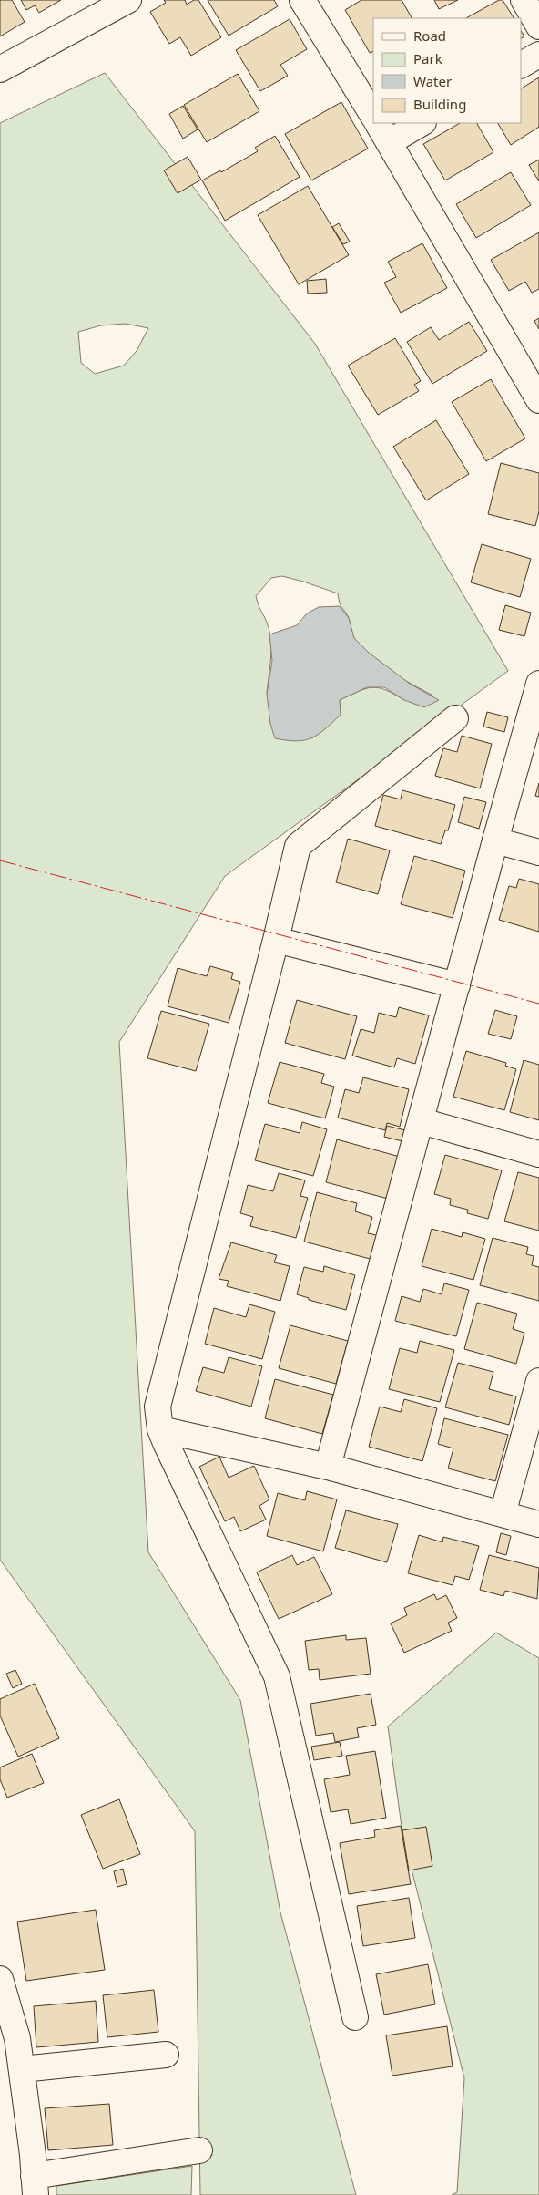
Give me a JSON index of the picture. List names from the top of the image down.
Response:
{
  "legend": [
    "Road",
    "Park",
    "Water",
    "Building"
  ]
}
